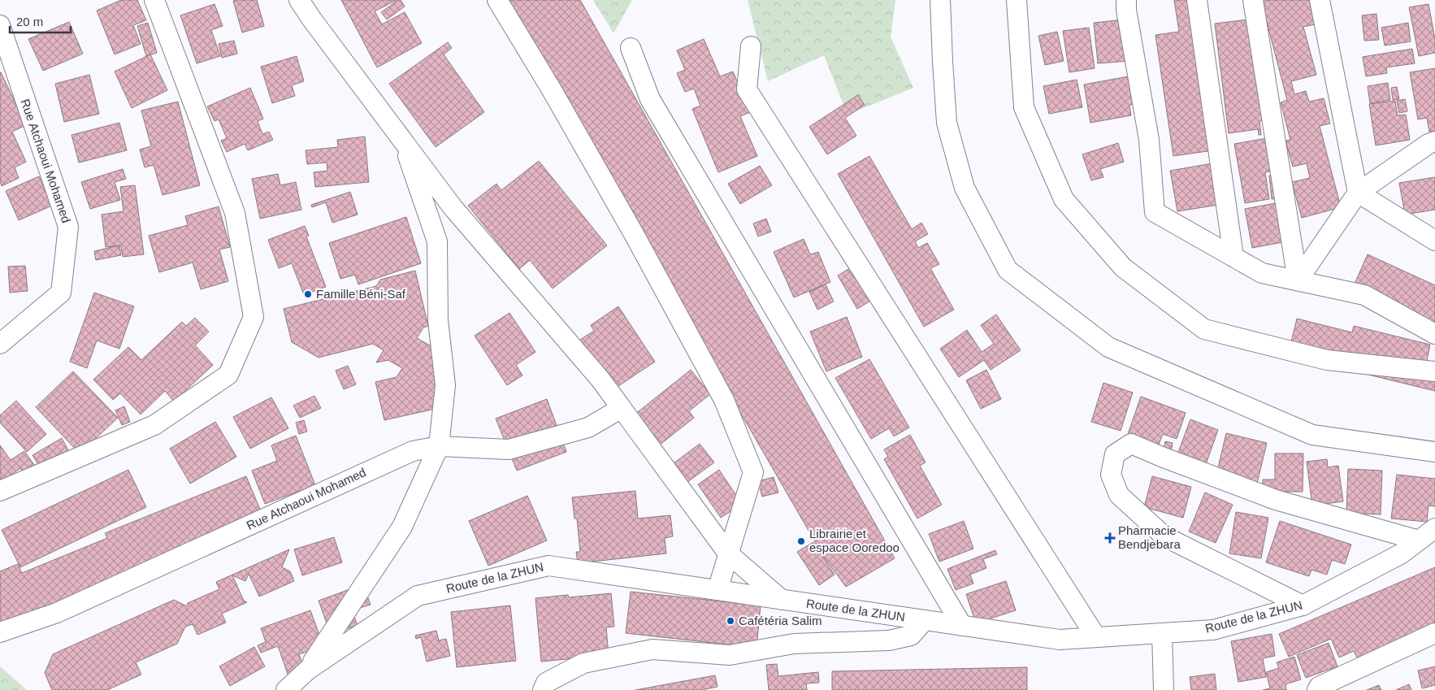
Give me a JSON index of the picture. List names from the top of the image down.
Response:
{
  "streets": {
    "street": ["Rue Atchaoui Mohamed", "Route de la ZHUN"]
  },
  "places": {
    "other": ["Famille Béni-Saf", "Librairie et espace Ooredoo", "Cafétéria Salim"],
    "health": ["Pharmacie Bendjebara"]
  },
  "scale_bar": "20 m"
}
